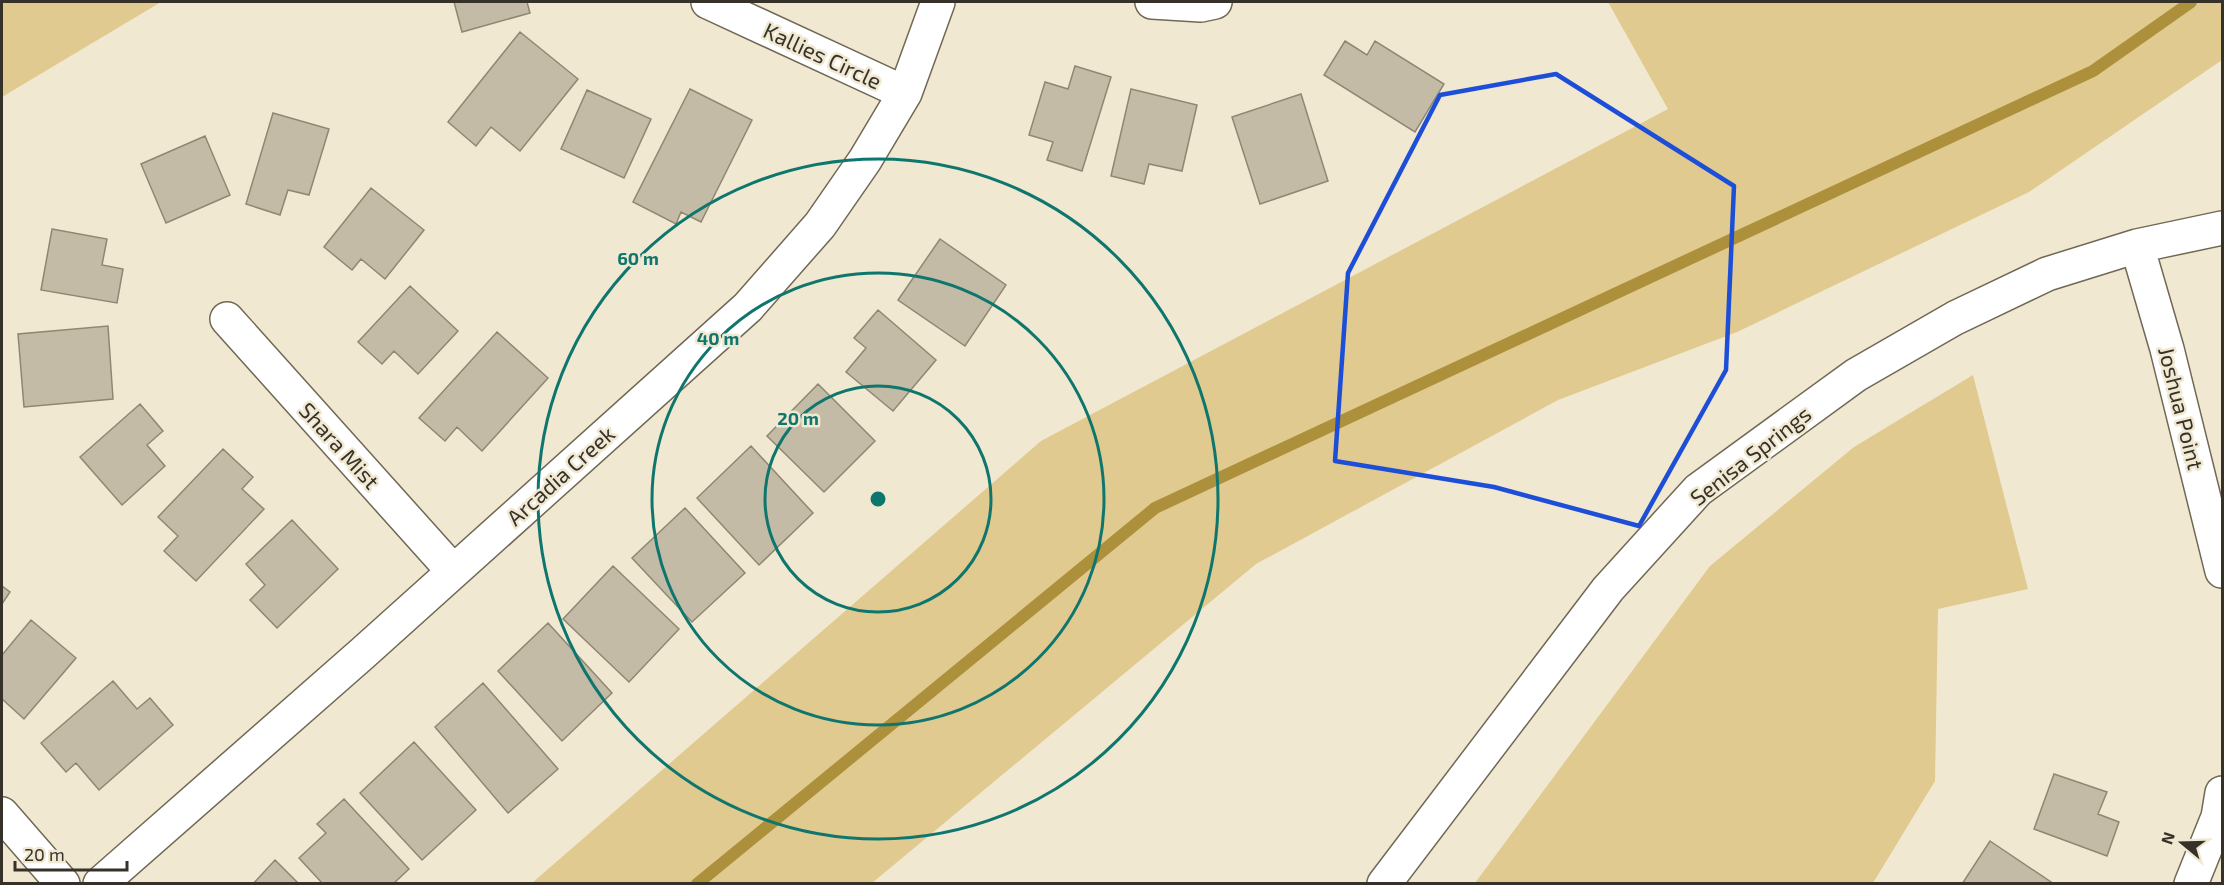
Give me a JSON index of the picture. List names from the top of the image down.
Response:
{
  "streets": {
    "street": [
      "Kallies Circle",
      "Joshua Point",
      "Shara Mist",
      "Senisa Springs",
      "Arcadia Creek"
    ]
  },
  "crossings": [
    ["Kallies Circle", "Arcadia Creek"],
    ["Joshua Point", "Senisa Springs"],
    ["Shara Mist", "Arcadia Creek"]
  ],
  "scale_bar": "20 m",
  "north": "left",
  "rings": ["60 m", "40 m", "20 m"]
}
